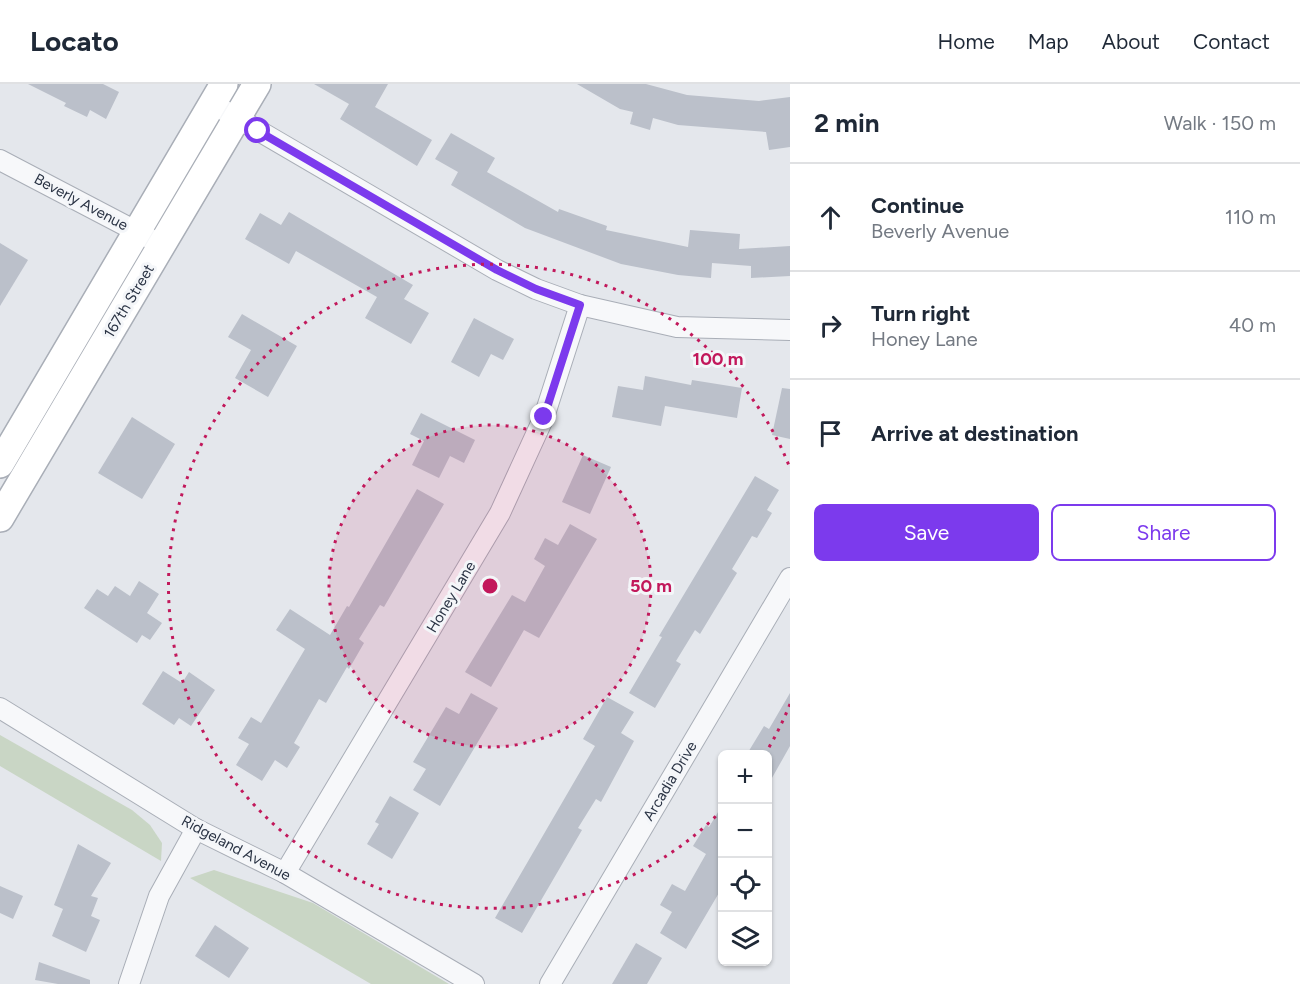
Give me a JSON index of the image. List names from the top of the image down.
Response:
{
  "streets": {
    "main road": ["167th Street"],
    "street": [
      "Beverly Avenue",
      "Honey Lane",
      "Arcadia Drive",
      "Ridgeland Avenue"
    ]
  },
  "crossings": [
    ["Beverly Avenue", "167th Street"],
    ["Honey Lane", "Ridgeland Avenue"]
  ],
  "page": {
    "header": "Locato",
    "nav": [
      "Home",
      "Map",
      "About",
      "Contact"
    ],
    "heading": ["2 min", "Walk · 150 m"],
    "list": [
      ["Continue", "Beverly Avenue", "110 m"],
      ["Turn right", "Honey Lane", "40 m"],
      "Arrive at destination"
    ],
    "buttons": ["Save", "Share"],
    "map_buttons": ["+", "−"]
  },
  "rings": ["100 m", "50 m"]
}
